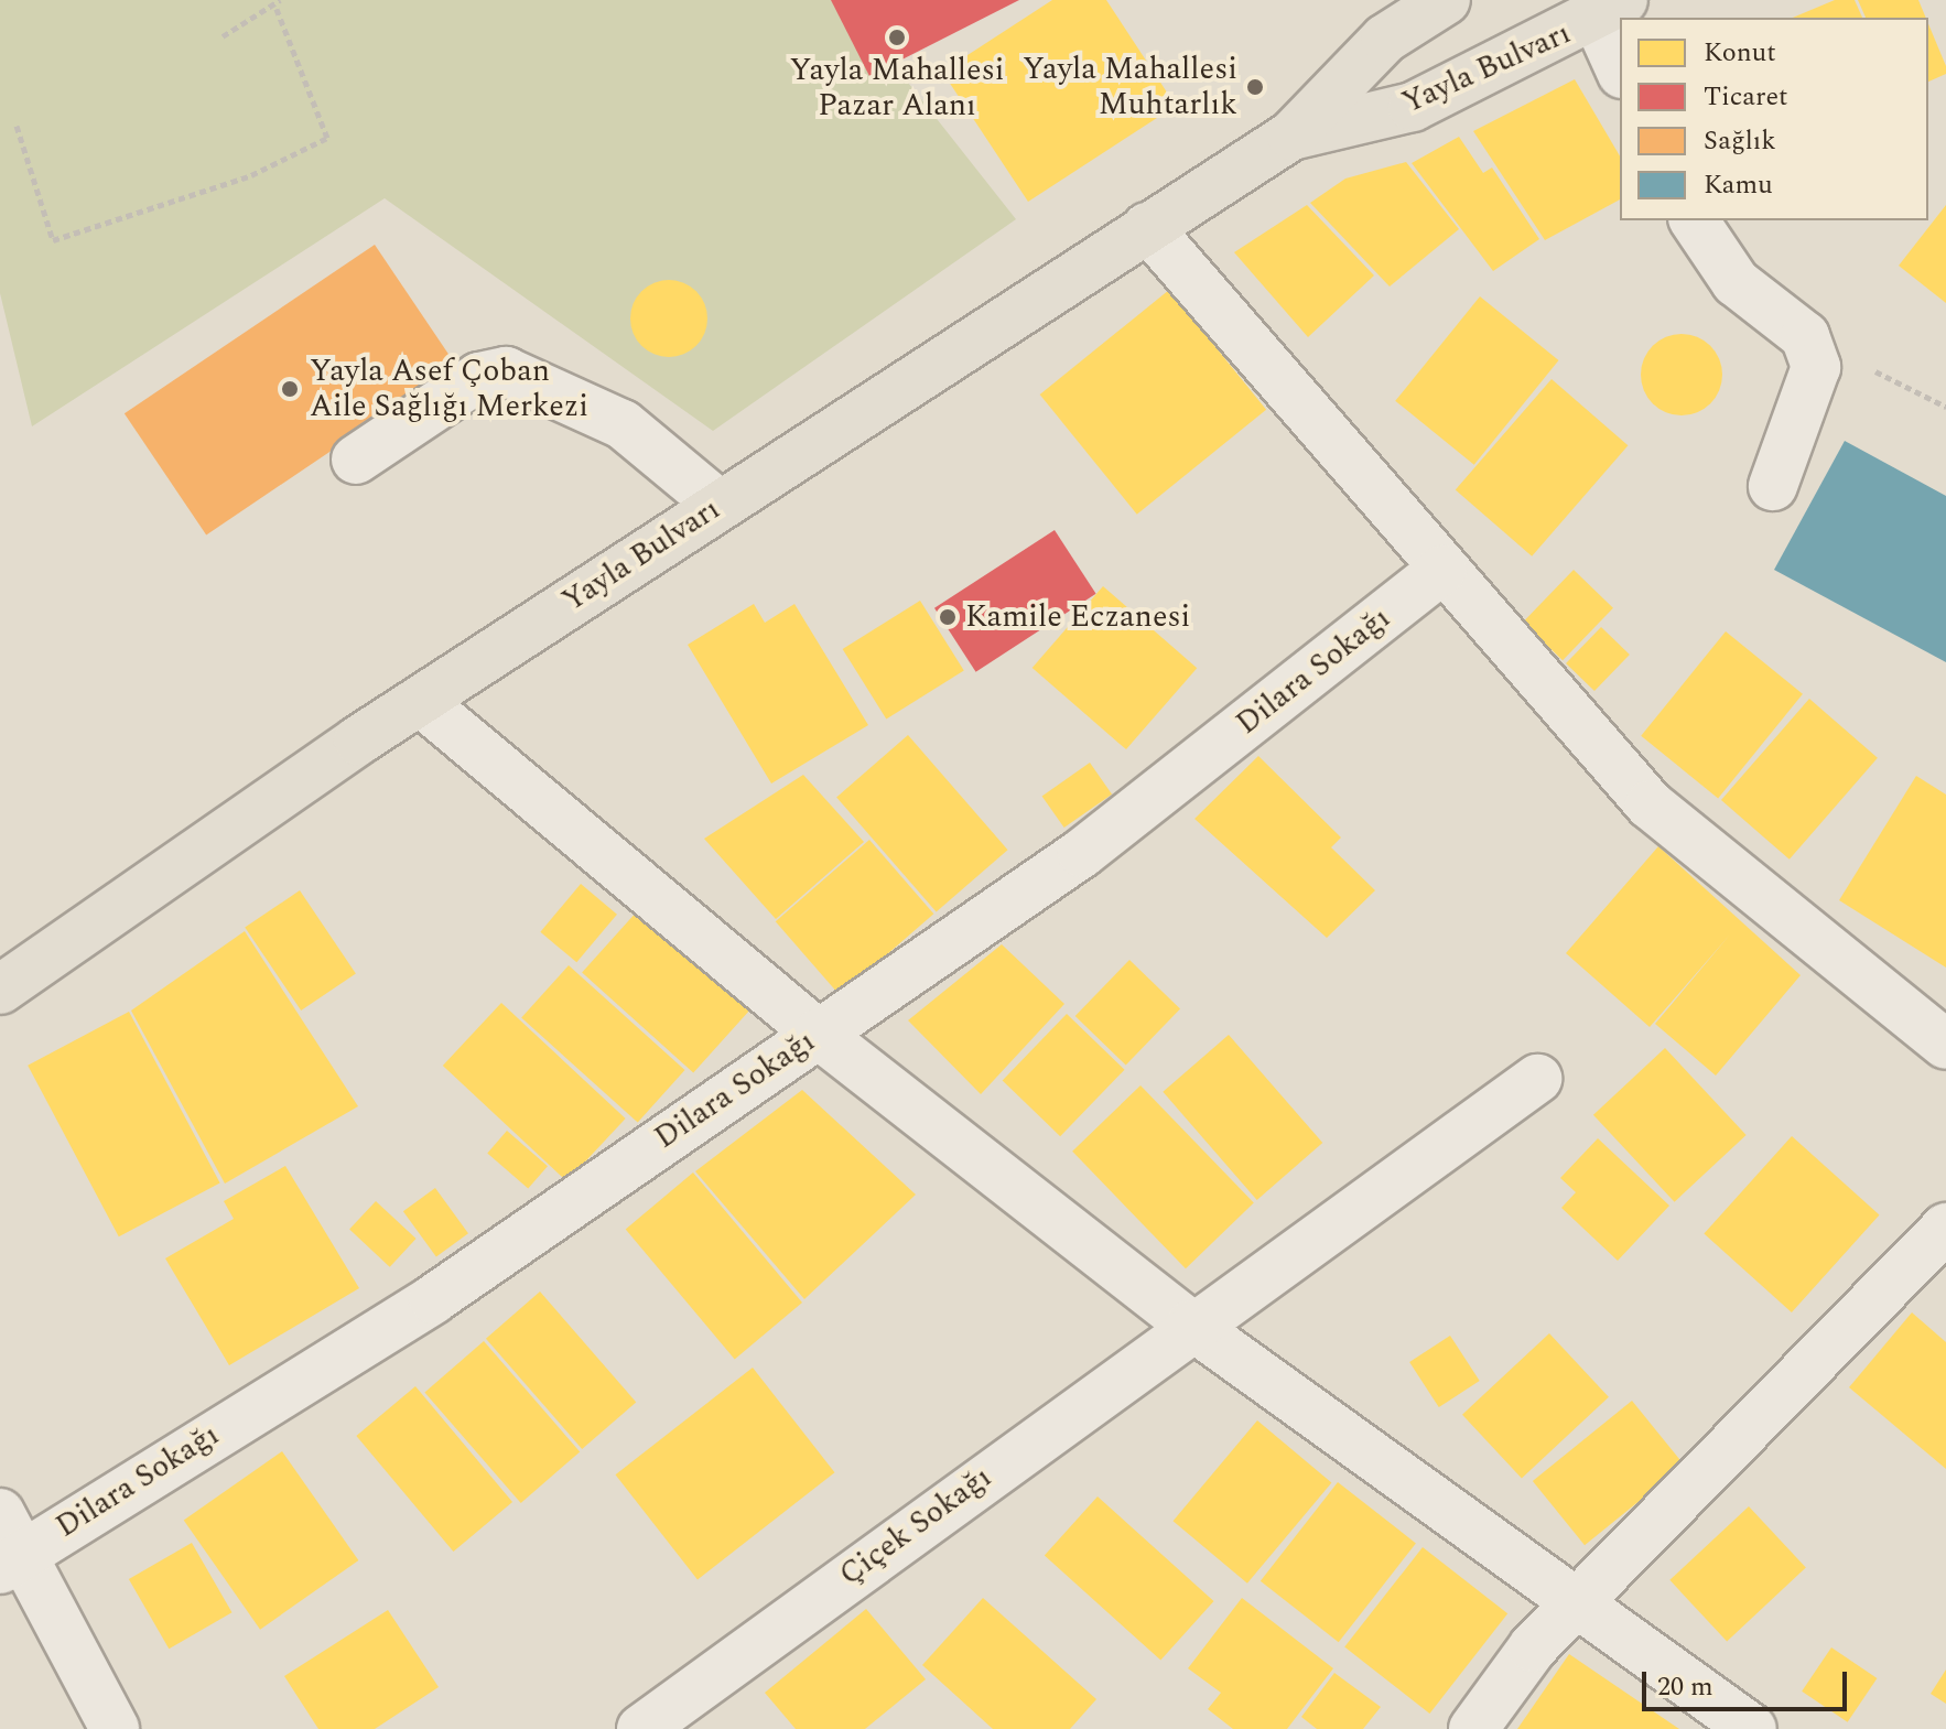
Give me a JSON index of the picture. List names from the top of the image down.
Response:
{
  "streets": {
    "main road": ["Yayla Bulvarı"],
    "street": ["Dilara Sokağı", "Çiçek Sokağı"]
  },
  "places": [
    "Yayla Mahallesi Pazar Alanı",
    "Yayla Mahallesi Muhtarlık",
    "Yayla Asef Çoban Aile Sağlığı Merkezi",
    "Kamile Eczanesi"
  ],
  "legend": [
    "Konut",
    "Ticaret",
    "Sağlık",
    "Kamu"
  ],
  "scale_bar": "20 m"
}
